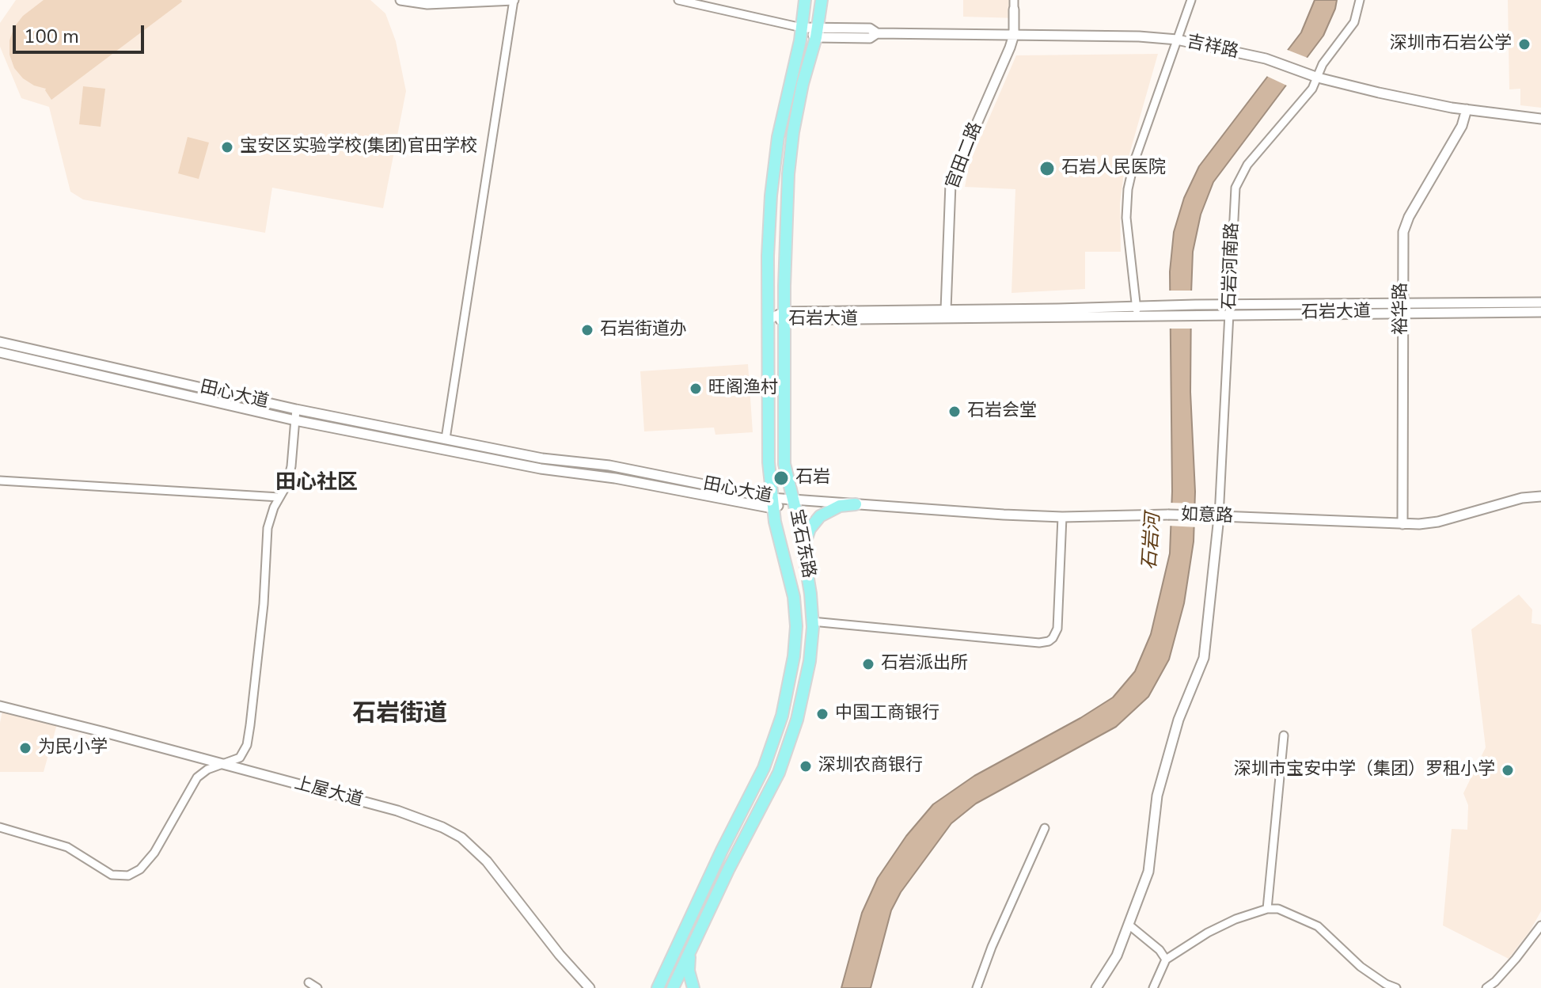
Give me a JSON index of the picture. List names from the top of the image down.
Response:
{
  "streets": {
    "main road": ["宝石东路"],
    "street": [
      "吉祥路",
      "官田二路",
      "石岩河南路",
      "裕华路",
      "石岩大道",
      "田心大道",
      "如意路",
      "上屋大道"
    ]
  },
  "crossings": [
    ["吉祥路", "官田二路"],
    ["吉祥路", "石岩河南路"],
    ["吉祥路", "裕华路"],
    ["吉祥路", "宝石东路"],
    ["官田二路", "石岩大道"],
    ["石岩河南路", "石岩大道"],
    ["石岩河南路", "如意路"],
    ["裕华路", "石岩大道"],
    ["裕华路", "如意路"],
    ["石岩大道", "宝石东路"],
    ["田心大道", "如意路"],
    ["田心大道", "宝石东路"],
    ["如意路", "宝石东路"]
  ],
  "districts": ["田心社区", "石岩街道"],
  "water": ["石岩河"],
  "places": [
    "深圳市石岩公学",
    "宝安区实验学校(集团)官田学校",
    "石岩人民医院",
    "石岩街道办",
    "旺阁渔村",
    "石岩会堂",
    "石岩",
    "石岩派出所",
    "中国工商银行",
    "为民小学",
    "深圳农商银行",
    "深圳市宝安中学（集团）罗租小学"
  ],
  "scale_bar": "100 m"
}
